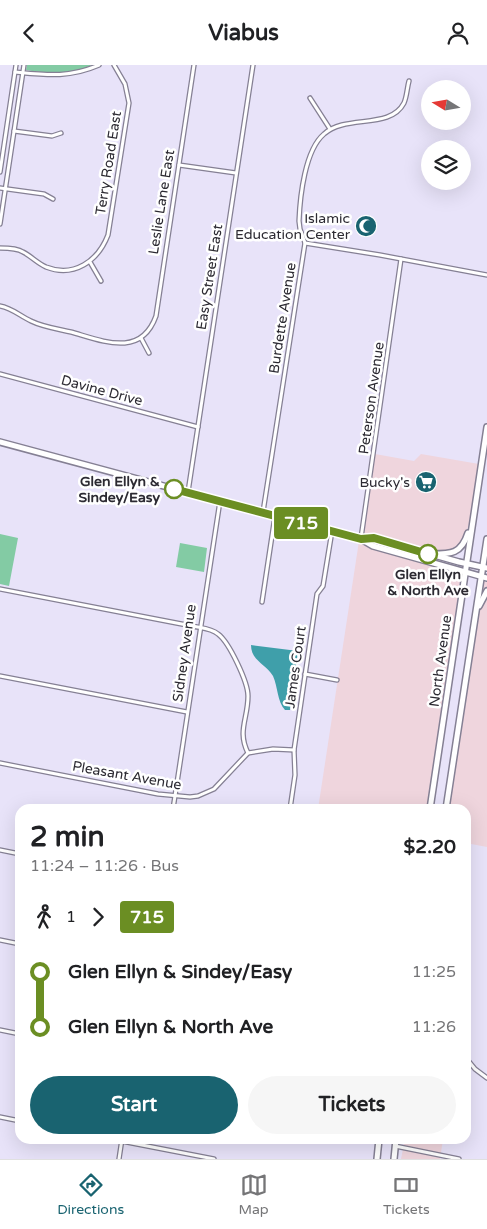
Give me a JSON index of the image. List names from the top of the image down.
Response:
{
  "streets": {
    "main road": ["North Avenue"],
    "street": [
      "Terry Road East",
      "Leslie Lane East",
      "Easy Street East",
      "Burdette Avenue",
      "Davine Drive",
      "Peterson Avenue",
      "Sidney Avenue",
      "James Court",
      "Pleasant Avenue"
    ]
  },
  "crossings": [
    ["Easy Street East", "Davine Drive"],
    ["Sidney Avenue", "Pleasant Avenue"]
  ],
  "places": {
    "mosque": ["Islamic Education Center"],
    "supermarket": ["Bucky's"],
    "other": ["Glen Ellyn & Sindey/Easy", "Glen Ellyn & North Ave"]
  },
  "lines": ["bus line 715"],
  "north": "left",
  "page": {
    "header": "Viabus",
    "on_map": "715",
    "heading": ["2 min", "11:24 – 11:26 · Bus", "$2.20"],
    "legs": ["1", "715"],
    "list": [
      {
        "name": "Glen Ellyn & Sindey/Easy",
        "value": "11:25"
      },
      {
        "name": "Glen Ellyn & North Ave",
        "value": "11:26"
      }
    ],
    "buttons": ["Start", "Tickets"],
    "tabs": ["Directions", "Map", "Tickets"]
  }
}
